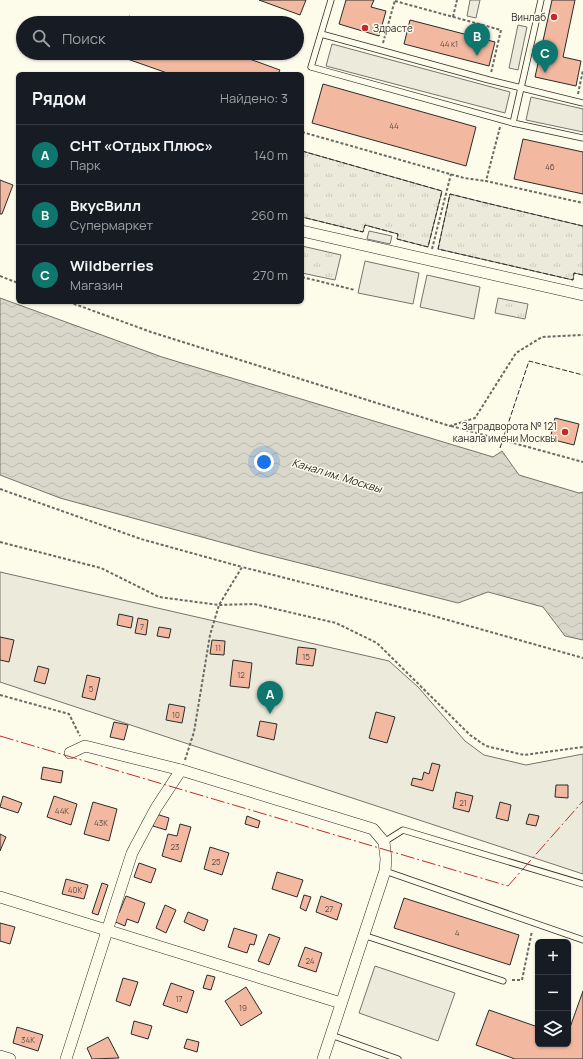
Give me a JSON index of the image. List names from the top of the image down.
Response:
{
  "water": ["Канал им. Москвы"],
  "places": ["Винлаб", "Здрасте", "Заградворота № 121 канала имени Москвы"],
  "house_numbers": [
    "44 к1",
    "44",
    "46",
    "7",
    "11",
    "15",
    "12",
    "5",
    "10",
    "21",
    "44К",
    "43К",
    "23",
    "25",
    "40К",
    "27",
    "4",
    "24",
    "17",
    "19",
    "34К"
  ],
  "page": {
    "search": "Поиск",
    "pins": ["B", "C", "A"],
    "heading": ["Рядом", "Найдено: 3"],
    "list": [
      {
        "mark": "A",
        "name": "СНТ «Отдых Плюс»",
        "note": "Парк",
        "value": "140 m"
      },
      {
        "mark": "B",
        "name": "ВкусВилл",
        "note": "Супермаркет",
        "value": "260 m"
      },
      {
        "mark": "C",
        "name": "Wildberries",
        "note": "Магазин",
        "value": "270 m"
      }
    ],
    "map_buttons": ["+", "−"]
  }
}
